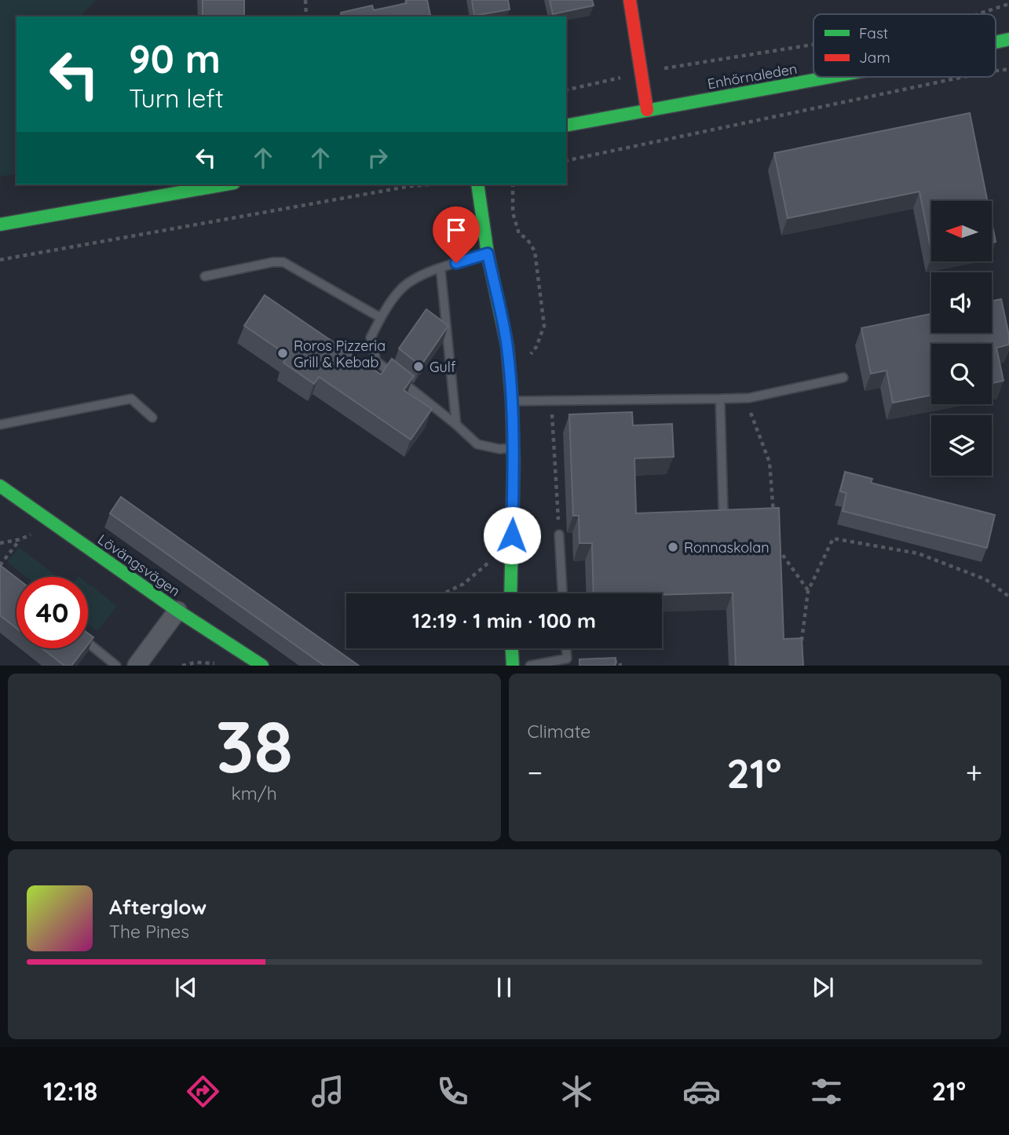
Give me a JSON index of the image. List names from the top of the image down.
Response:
{
  "streets": {
    "street": ["Enhörnaleden", "Lövängsvägen"]
  },
  "places": ["Roros Pizzeria Grill & Kebab", "Gulf", "Ronnaskolan"],
  "legend": ["Fast", "Jam"],
  "north": "left",
  "page": {
    "turn": ["90 m", "Turn left"],
    "limit": "40",
    "trip": "12:19 · 1 min · 100 m",
    "tile": [
      ["38", "km/h"],
      "Climate"
    ],
    "heat": ["−", "21°", "+"],
    "song": ["Afterglow", "The Pines"],
    "tabs": ["12:18", "21°"]
  }
}
